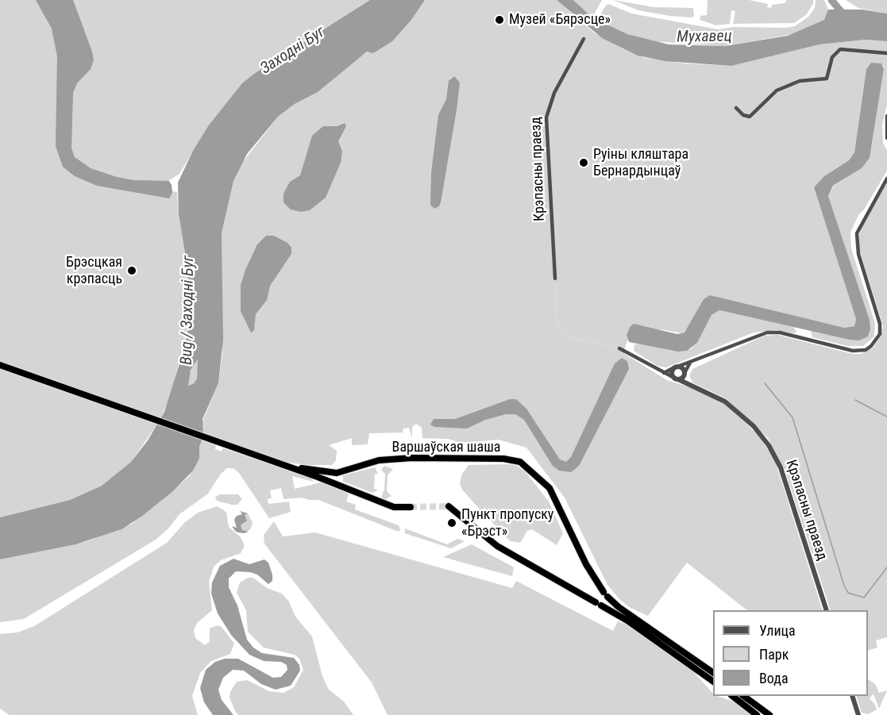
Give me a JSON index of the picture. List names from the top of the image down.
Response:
{
  "streets": {
    "highway": ["Варшаўская шаша"],
    "street": ["Крэпасны праезд"]
  },
  "water": ["Мухавец", "Заходні Буг", "Bug / Заходні Буг"],
  "places": [
    "Музей «Бярэсце»",
    "Руіны кляштара Бернардынцаў",
    "Брэсцкая крэпасць",
    "Пункт пропуску «Брэст»"
  ],
  "legend": ["Улица", "Парк", "Вода"]
}
